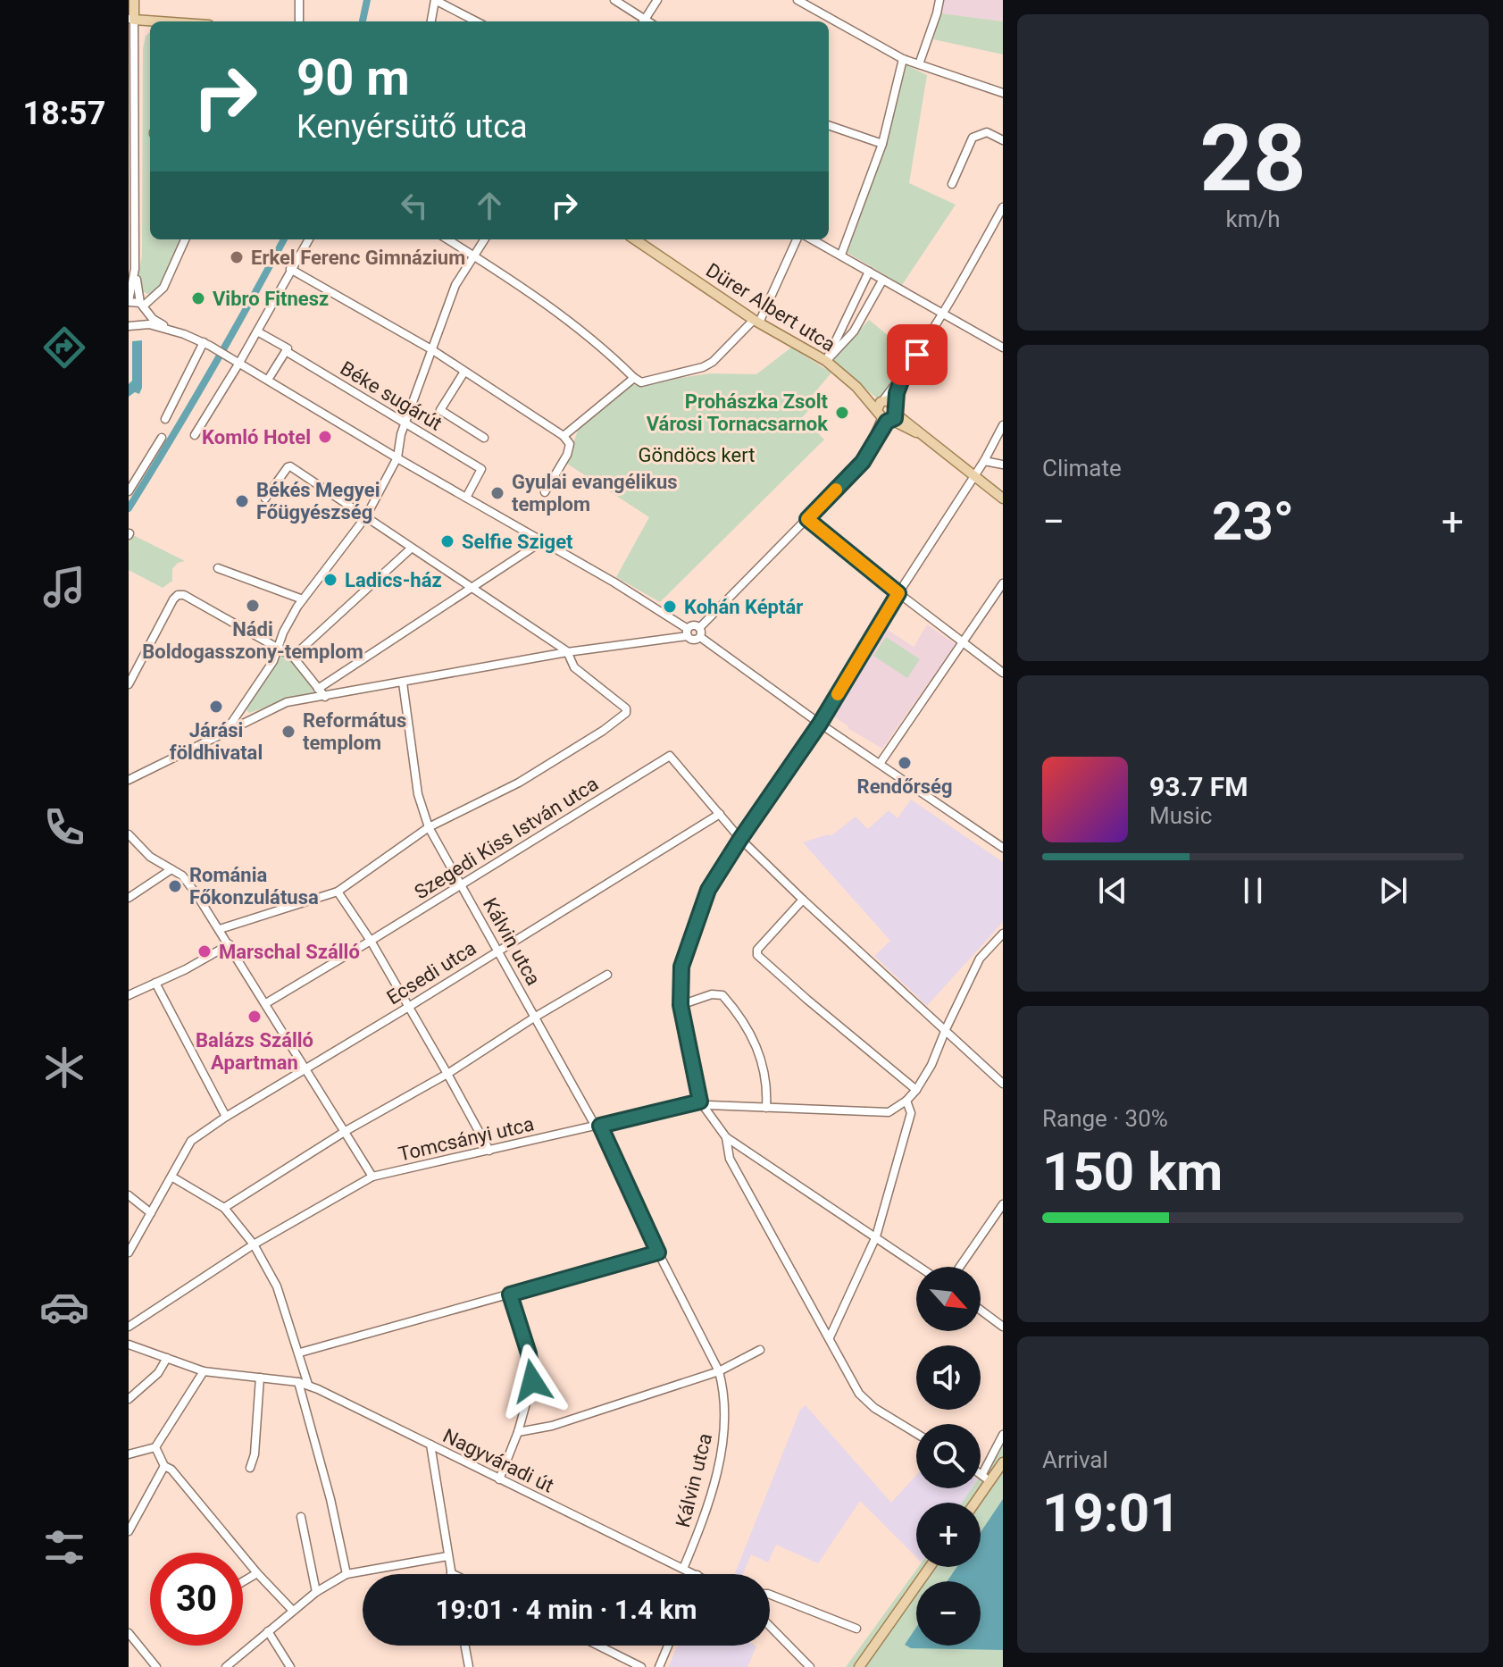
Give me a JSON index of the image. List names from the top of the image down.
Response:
{
  "streets": {
    "main road": ["Dürer Albert utca"],
    "street": [
      "Béke sugárút",
      "Szegedi Kiss István utca",
      "Kálvin utca",
      "Ecsedi utca",
      "Tomcsányi utca",
      "Nagyváradi út"
    ]
  },
  "crossings": [
    ["Szegedi Kiss István utca", "Kálvin utca"],
    ["Szegedi Kiss István utca", "Ecsedi utca"],
    ["Kálvin utca", "Ecsedi utca"],
    ["Kálvin utca", "Tomcsányi utca"],
    ["Kálvin utca", "Nagyváradi út"]
  ],
  "parks": ["Göndöcs kert"],
  "places": [
    "Erkel Ferenc Gimnázium",
    "Vibro Fitnesz",
    "Prohászka Zsolt Városi Tornacsarnok",
    "Komló Hotel",
    "Gyulai evangélikus templom",
    "Békés Megyei Főügyészség",
    "Selfie Sziget",
    "Ladics-ház",
    "Nádi Boldogasszony-templom",
    "Kohán Képtár",
    "Járási földhivatal",
    "Református templom",
    "Rendőrség",
    "Románia Főkonzulátusa",
    "Marschal Szálló",
    "Balázs Szálló Apartman"
  ],
  "north": "bottom right",
  "page": {
    "tabs": "18:57",
    "tile": [
      ["28", "km/h"],
      "Climate",
      ["Range · 30%", "150 km"],
      ["Arrival", "19:01"]
    ],
    "turn": ["90 m", "Kenyérsütő utca"],
    "heat": ["−", "23°", "+"],
    "song": ["93.7 FM", "Music"],
    "map_buttons": ["+", "−"],
    "limit": "30",
    "trip": "19:01 · 4 min · 1.4 km"
  }
}
